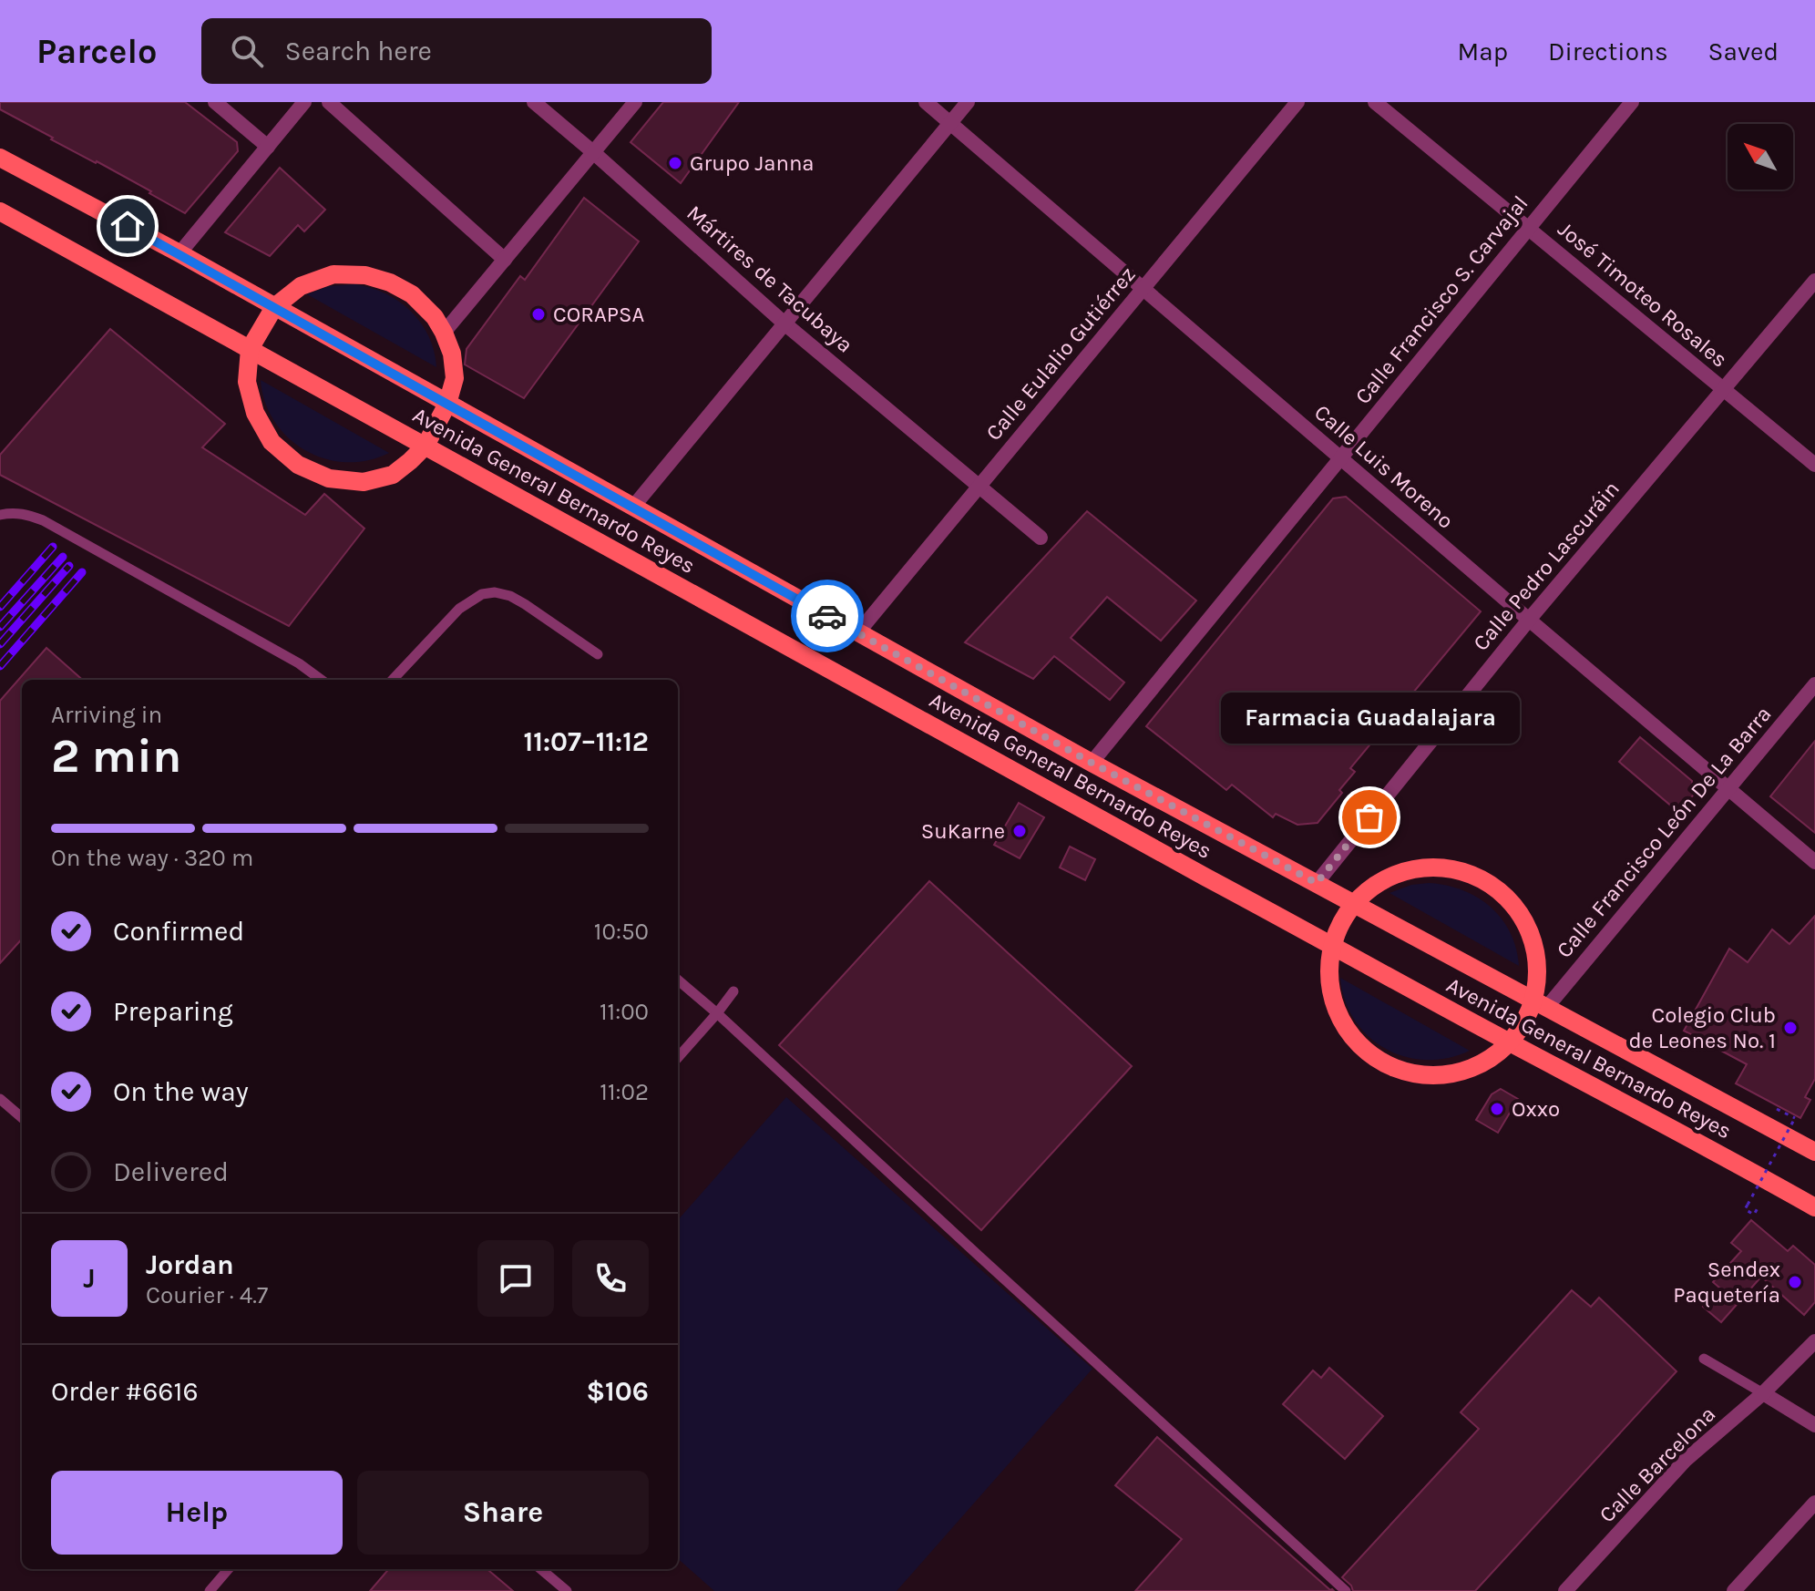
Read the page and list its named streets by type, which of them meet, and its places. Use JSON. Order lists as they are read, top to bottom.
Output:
{
  "streets": {
    "main road": ["Avenida General Bernardo Reyes"],
    "street": [
      "Mártires de Tacubaya",
      "José Timoteo Rosales",
      "Calle Francisco S. Carvajal",
      "Calle Eulalio Gutiérrez",
      "Calle Luis Moreno",
      "Calle Pedro Lascuráin",
      "Calle Francisco León De La Barra",
      "Calle Barcelona"
    ]
  },
  "crossings": [
    ["Mártires de Tacubaya", "Calle Eulalio Gutiérrez"],
    ["José Timoteo Rosales", "Calle Francisco S. Carvajal"],
    ["José Timoteo Rosales", "Calle Pedro Lascuráin"],
    ["Calle Francisco S. Carvajal", "Calle Luis Moreno"],
    ["Calle Francisco S. Carvajal", "Avenida General Bernardo Reyes"],
    ["Calle Eulalio Gutiérrez", "Calle Luis Moreno"],
    ["Calle Eulalio Gutiérrez", "Avenida General Bernardo Reyes"],
    ["Calle Luis Moreno", "Calle Pedro Lascuráin"],
    ["Calle Luis Moreno", "Calle Francisco León De La Barra"],
    ["Avenida General Bernardo Reyes", "Calle Pedro Lascuráin"],
    ["Avenida General Bernardo Reyes", "Calle Francisco León De La Barra"]
  ],
  "places": [
    "Grupo Janna",
    "CORAPSA",
    "Farmacia Guadalajara",
    "SuKarne",
    "Colegio Club de Leones No. 1",
    "Oxxo",
    "Sendex Paquetería"
  ],
  "north": "top left",
  "page": {
    "header": "Parcelo",
    "search": "Search here",
    "nav": ["Map", "Directions", "Saved"],
    "heading": ["2 min", "Arriving in", "11:07–11:12"],
    "panel": [
      "Jordan",
      "Courier · 4.7",
      "Order #6616",
      "$106"
    ],
    "bubble": "Farmacia Guadalajara",
    "bar": "On the way · 320 m",
    "list": [
      ["Confirmed", "10:50"],
      ["Preparing", "11:00"],
      ["On the way", "11:02"],
      "Delivered"
    ],
    "round": "J",
    "buttons": ["Help", "Share"]
  }
}
